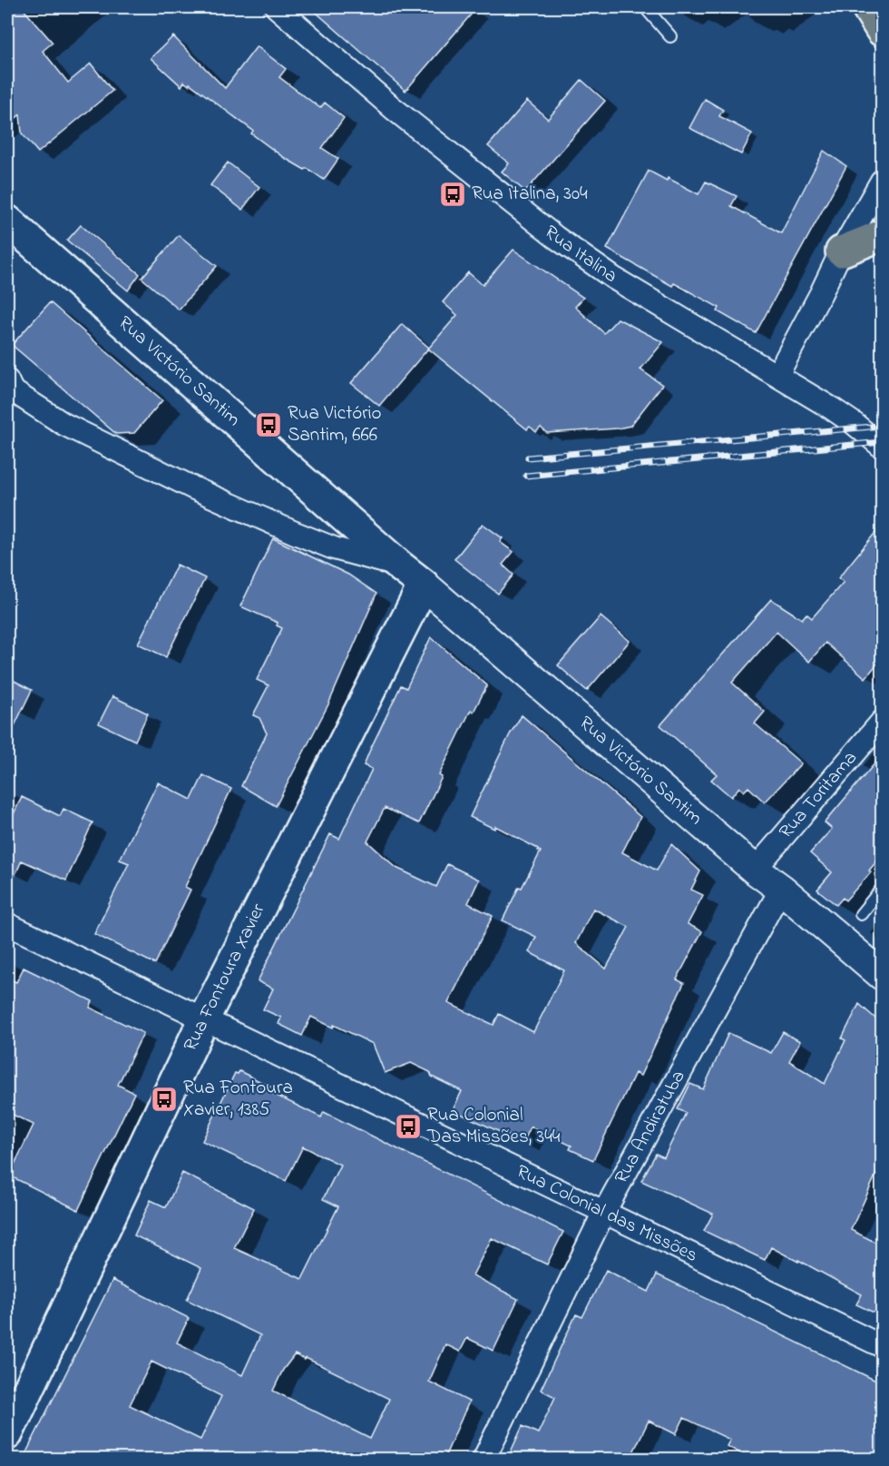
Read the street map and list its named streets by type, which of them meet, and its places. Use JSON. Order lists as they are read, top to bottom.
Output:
{
  "streets": {
    "main road": ["Rua Victório Santim", "Rua Fontoura Xavier"],
    "street": [
      "Rua Italina",
      "Rua Toritama",
      "Rua Andiratuba",
      "Rua Colonial das Missões"
    ]
  },
  "crossings": [
    ["Rua Victório Santim", "Rua Toritama"],
    ["Rua Victório Santim", "Rua Fontoura Xavier"],
    ["Rua Victório Santim", "Rua Andiratuba"],
    ["Rua Fontoura Xavier", "Rua Colonial das Missões"],
    ["Rua Andiratuba", "Rua Colonial das Missões"]
  ],
  "places": {
    "bus stop": [
      "Rua Italina, 304",
      "Rua Victório Santim, 666",
      "Rua Fontoura Xavier, 1385",
      "Rua Colonial Das Missões, 344"
    ]
  }
}
